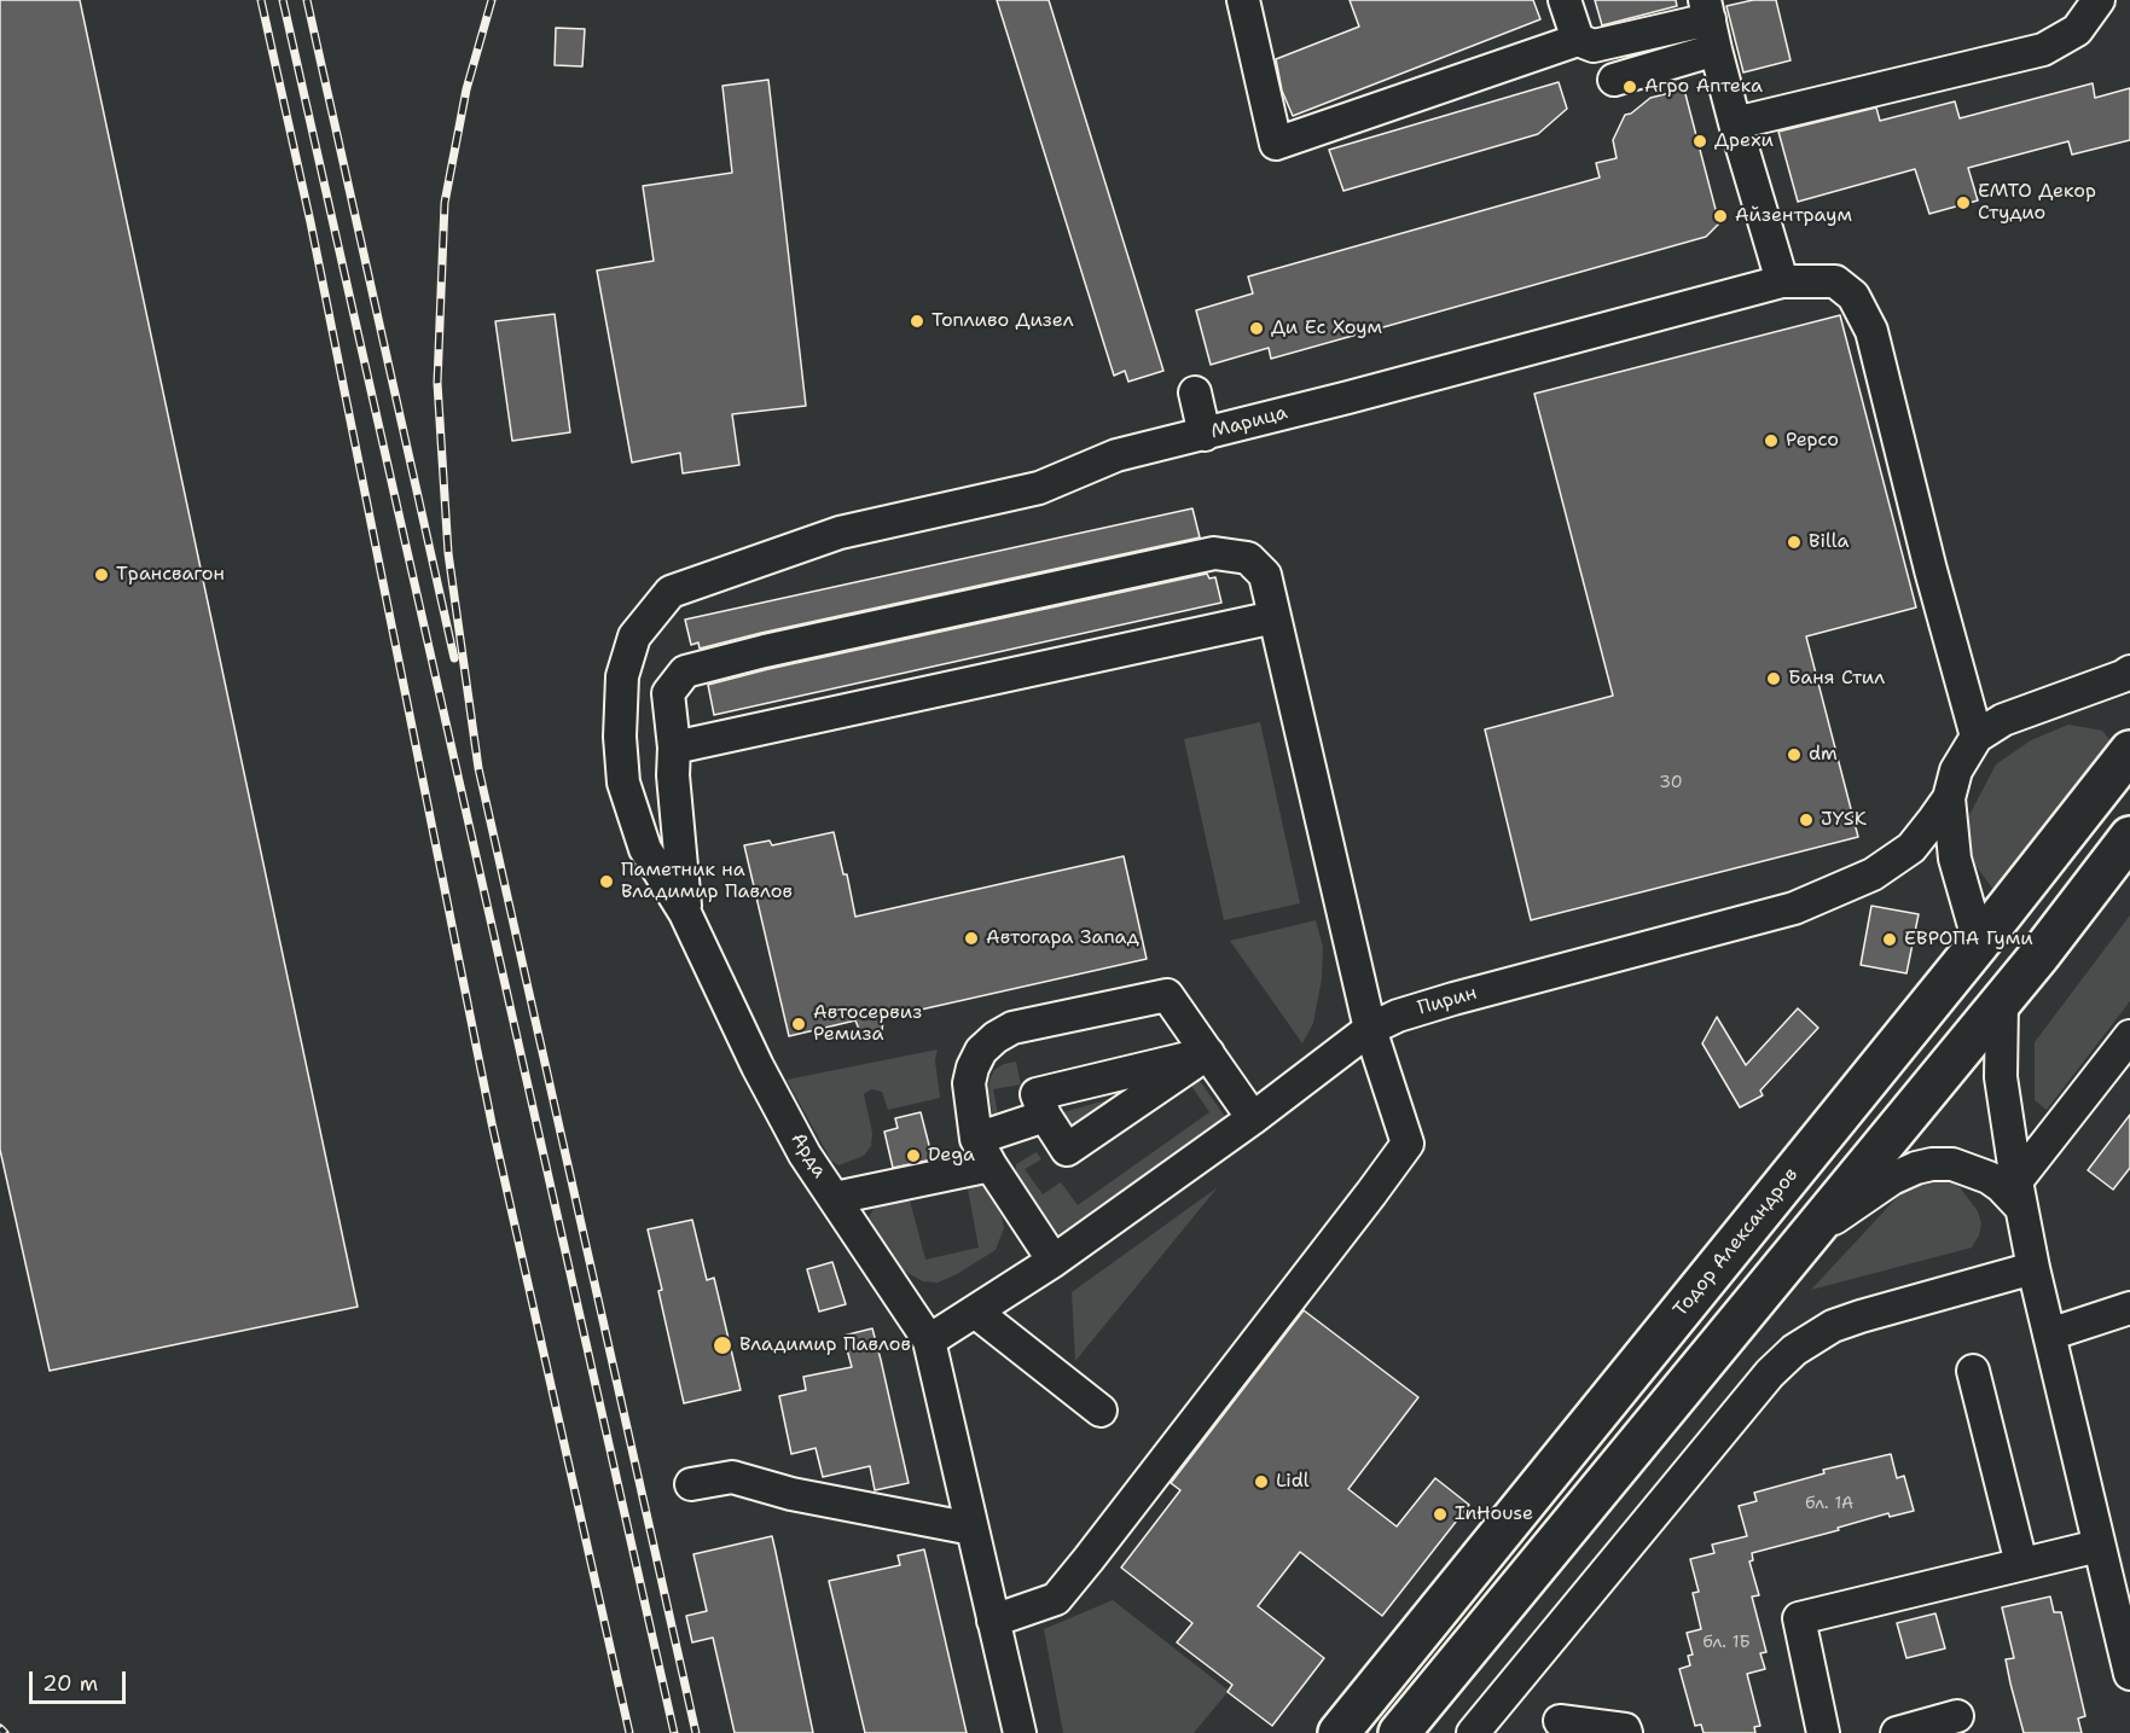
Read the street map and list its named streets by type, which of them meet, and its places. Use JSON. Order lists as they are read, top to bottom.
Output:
{
  "streets": {
    "main road": ["Тодор Александров"],
    "street": ["Марица", "Пирин", "Арда"]
  },
  "crossings": [
    ["Марица", "Пирин"],
    ["Марица", "Арда"],
    ["Пирин", "Арда"]
  ],
  "places": [
    "Агро Аптека",
    "Дрехи",
    "ЕМТО Декор Студио",
    "Айзентраум",
    "Топливо Дизел",
    "Ди Ес Хоум",
    "Pepco",
    "Billa",
    "Tрансвагон",
    "Баня Стил",
    "dm",
    "JYSK",
    "Паметник на Владимир Павлов",
    "Автогара Запад",
    "ЕВРОПА Гуми",
    "Автосервиз Ремиза",
    "Dega",
    "Владимир Павлов",
    "Lidl",
    "InHouse"
  ],
  "house_numbers": ["30", "бл. 1A", "бл. 1Б"],
  "scale_bar": "20 m"
}
